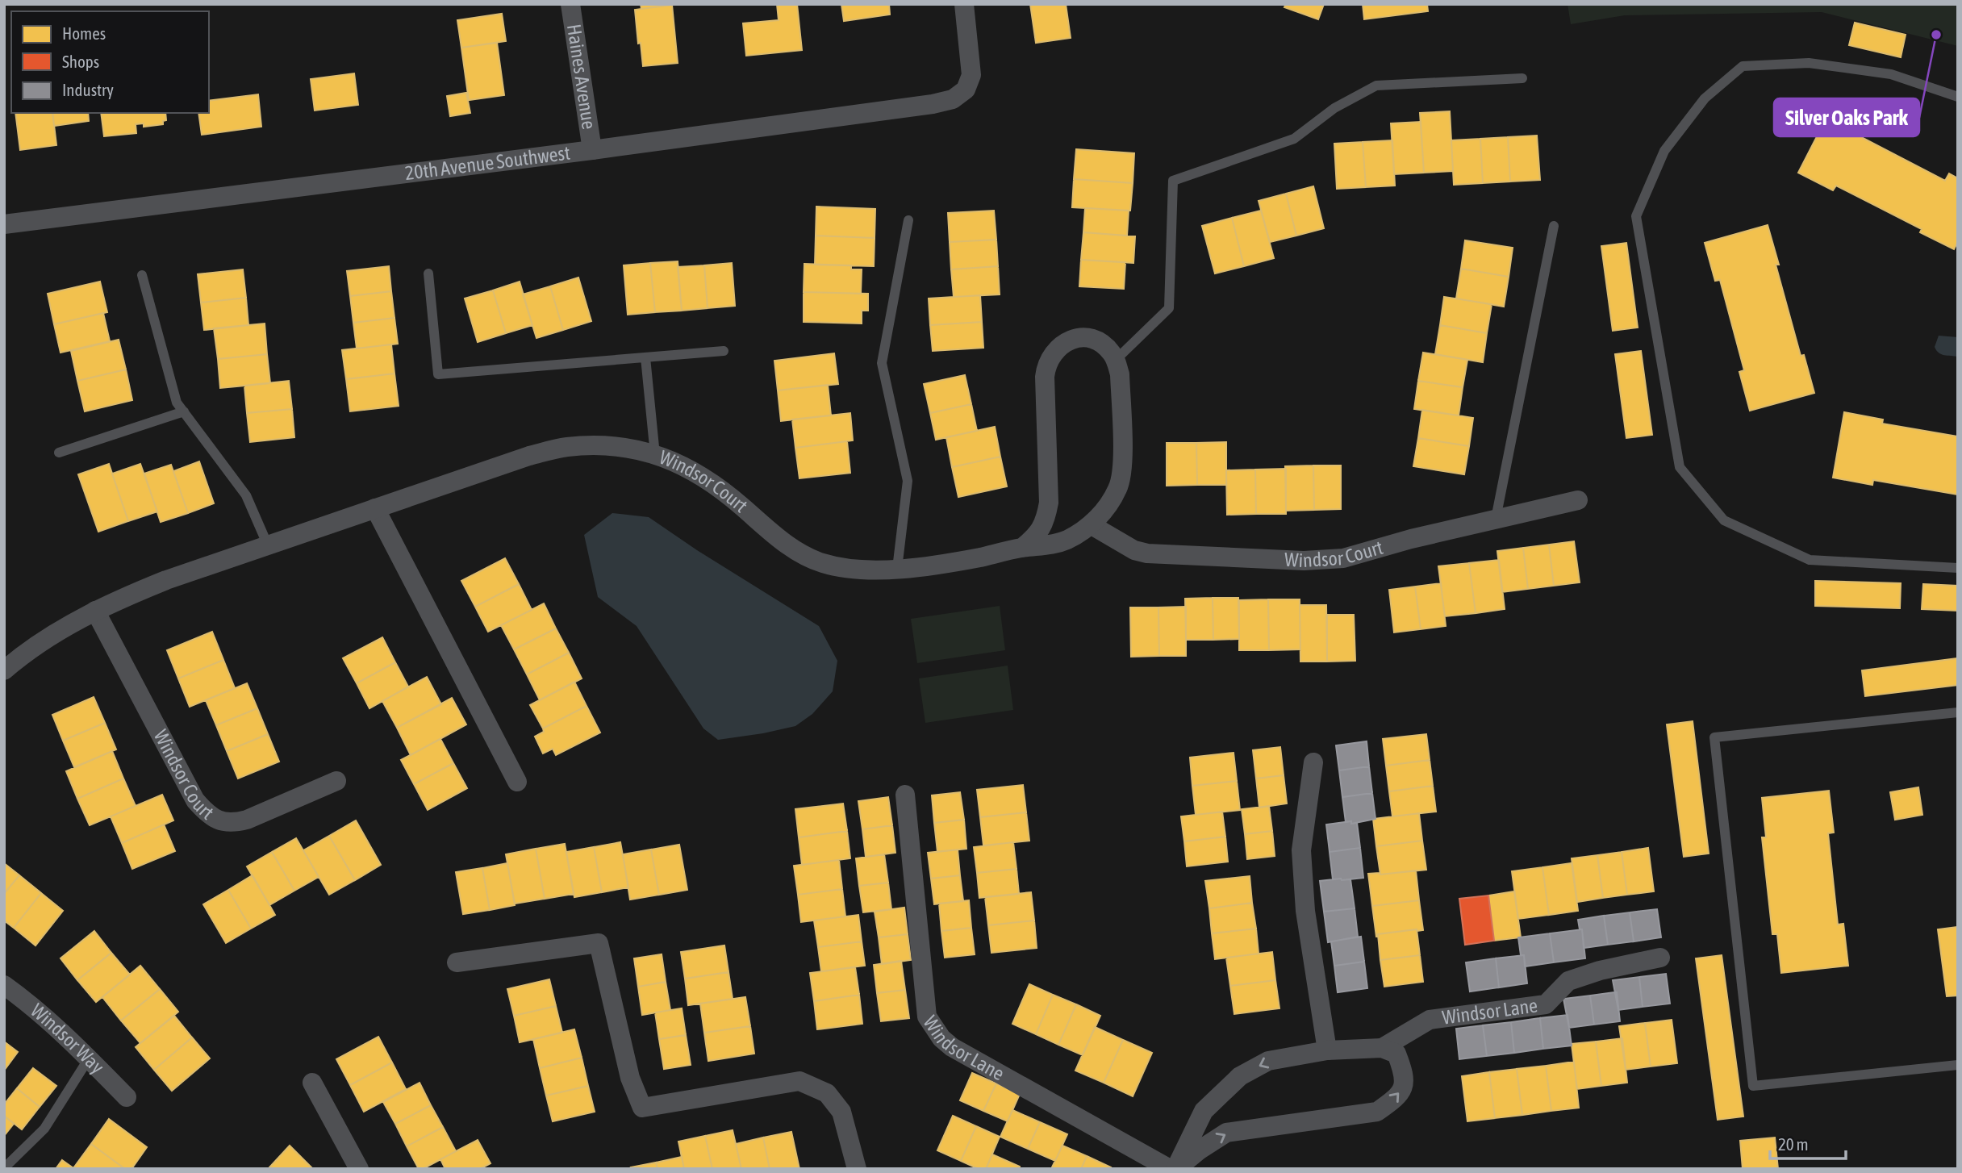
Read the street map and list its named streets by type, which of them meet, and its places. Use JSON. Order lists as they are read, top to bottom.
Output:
{
  "streets": {
    "street": [
      "Haines Avenue",
      "20th Avenue Southwest",
      "Windsor Court",
      "Windsor Lane",
      "Windsor Way"
    ]
  },
  "crossings": [
    ["Haines Avenue", "20th Avenue Southwest"]
  ],
  "places": ["Silver Oaks Park"],
  "legend": ["Homes", "Shops", "Industry"],
  "scale_bar": "20 m"
}
